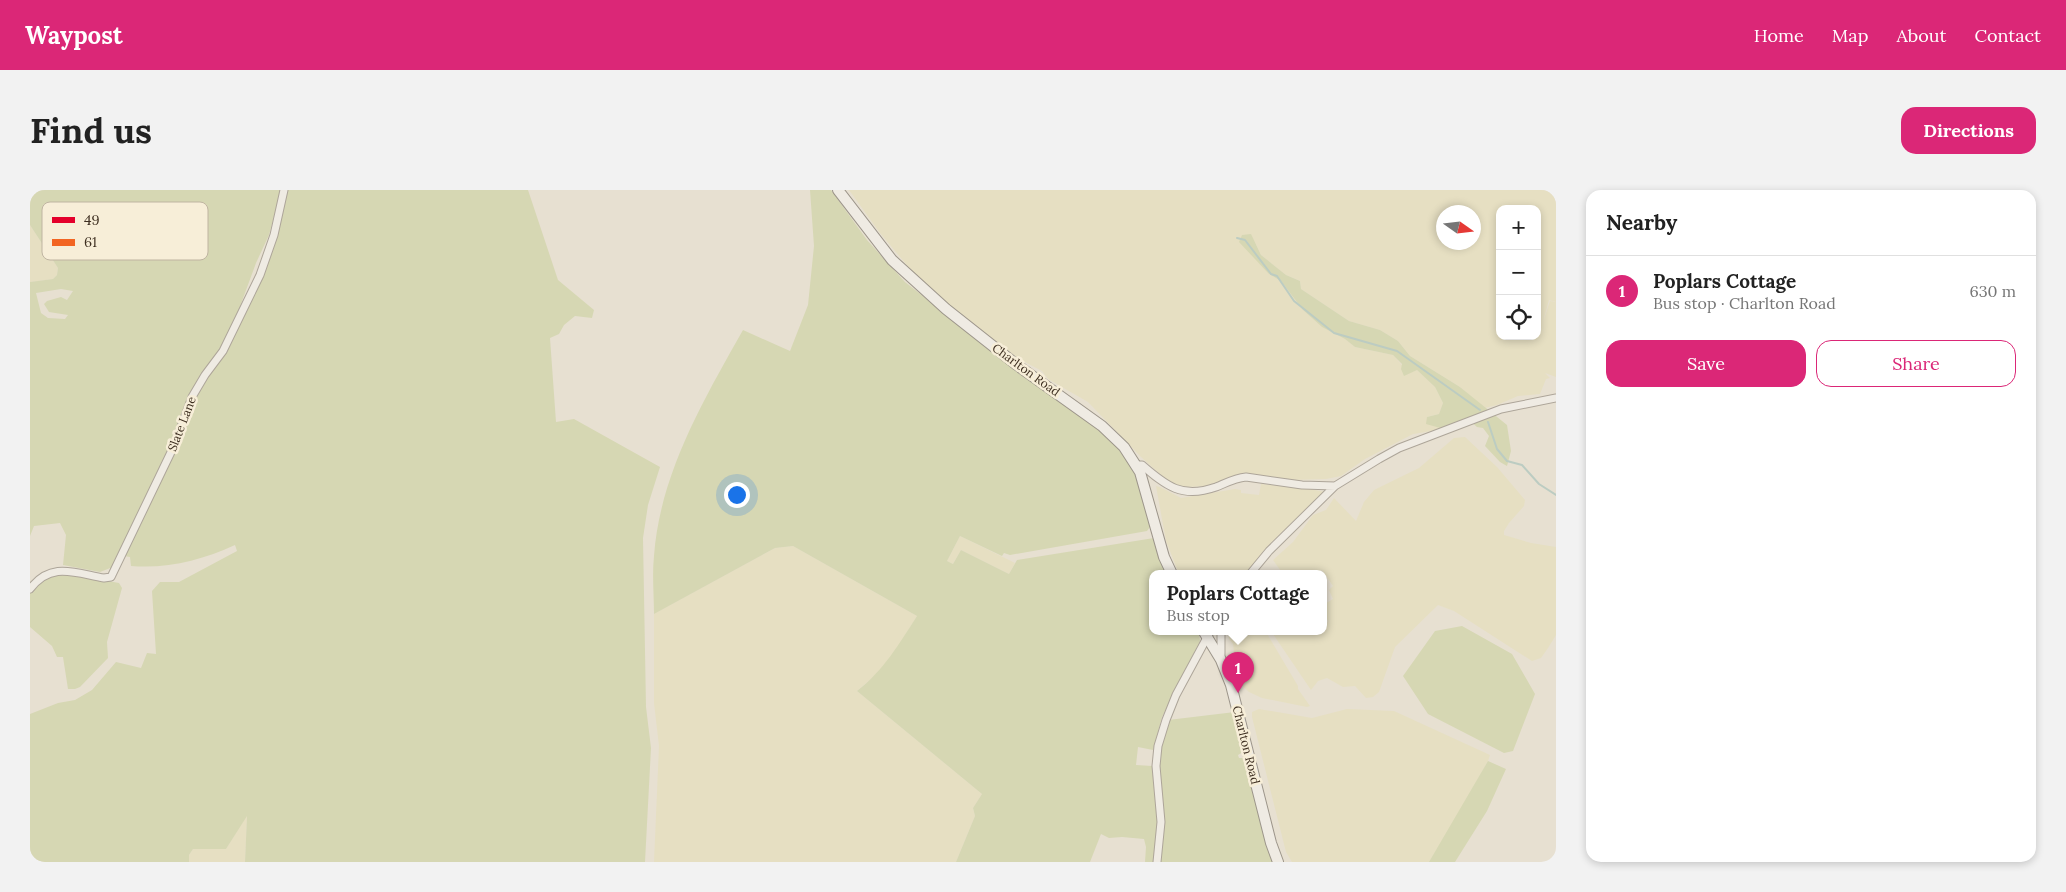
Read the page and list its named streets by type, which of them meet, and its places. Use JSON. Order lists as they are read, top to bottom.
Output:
{
  "streets": {
    "street": ["Charlton Road", "Slate Lane"]
  },
  "legend": ["49", "61"],
  "north": "right",
  "page": {
    "header": "Waypost",
    "nav": [
      "Home",
      "Map",
      "About",
      "Contact"
    ],
    "buttons": [
      "Directions",
      ["Save", "Share"]
    ],
    "title": "Find us",
    "heading": "Nearby",
    "map_buttons": ["+", "−"],
    "list": [
      {
        "mark": "1",
        "name": "Poplars Cottage",
        "note": "Bus stop · Charlton Road",
        "value": "630 m"
      }
    ],
    "popup": ["Poplars Cottage", "Bus stop"],
    "pins": "1"
  }
}
